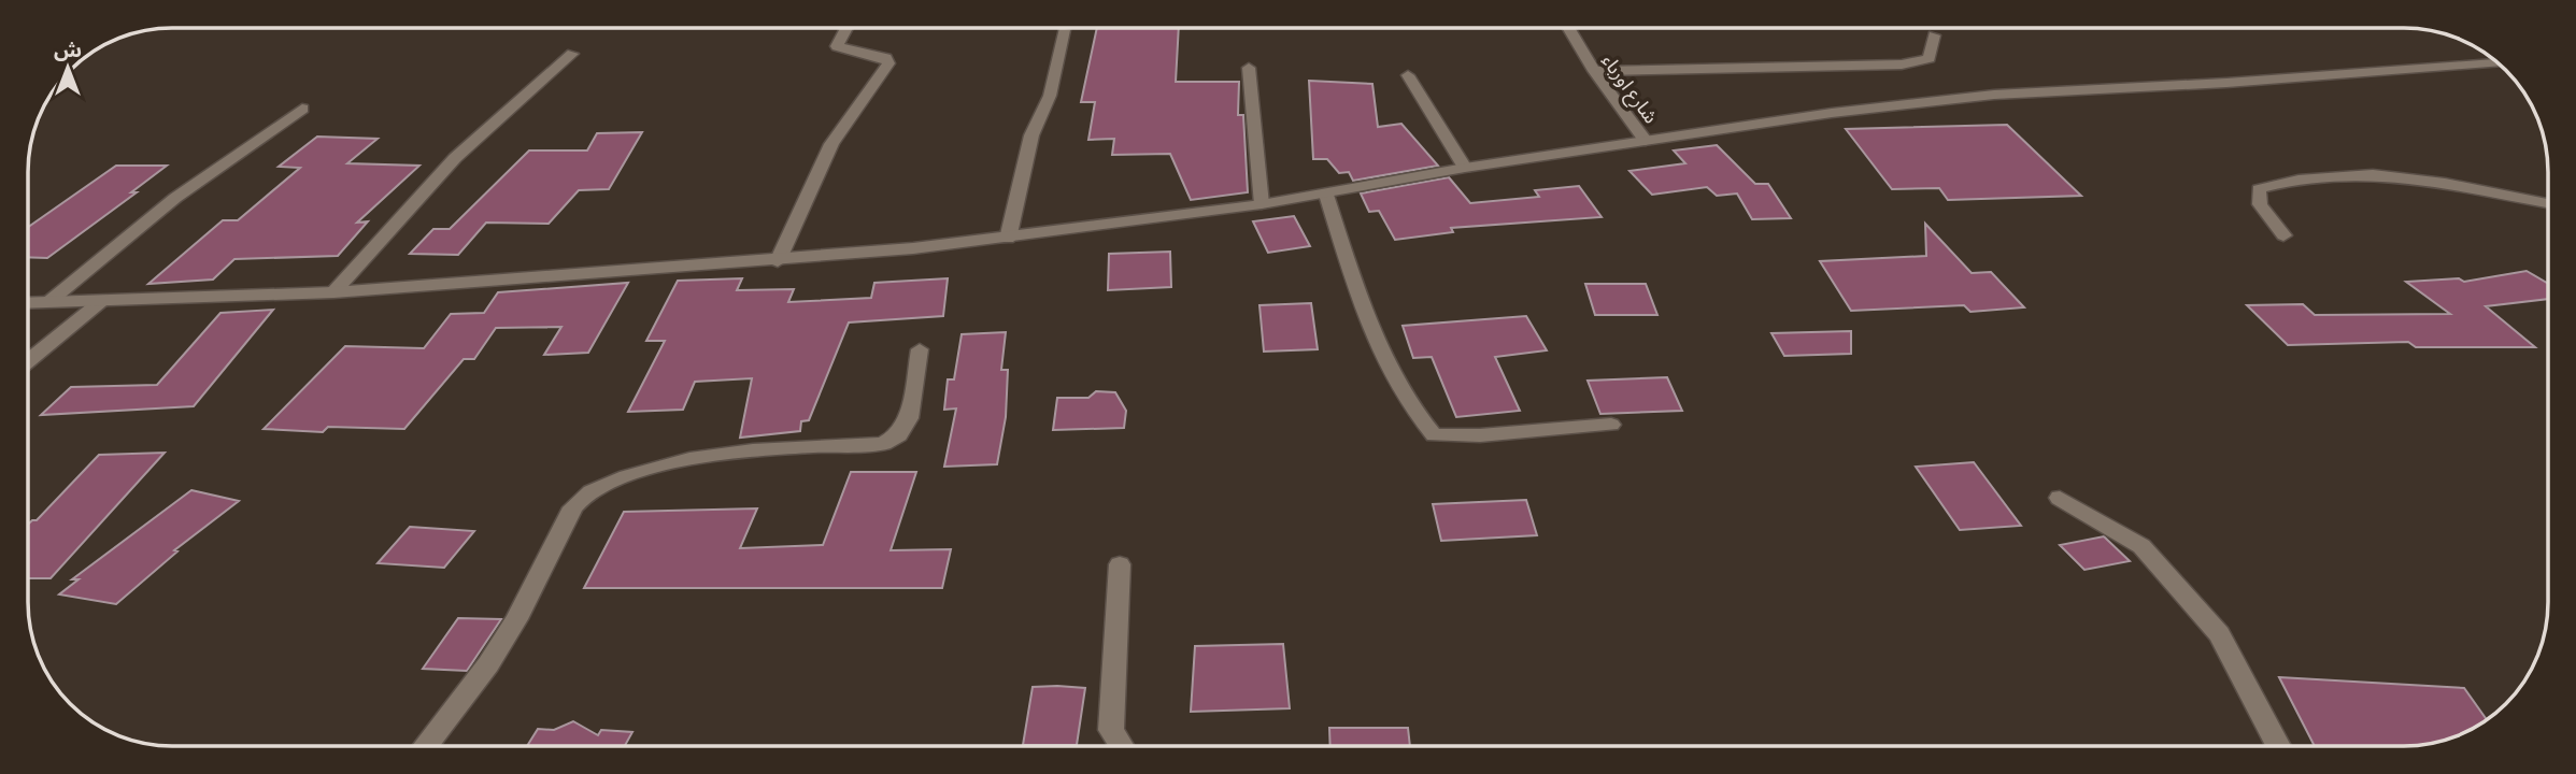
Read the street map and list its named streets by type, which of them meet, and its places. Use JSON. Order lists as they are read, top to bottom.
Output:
{
  "streets": {
    "street": ["شارع اورباء"]
  },
  "north": "top"
}
